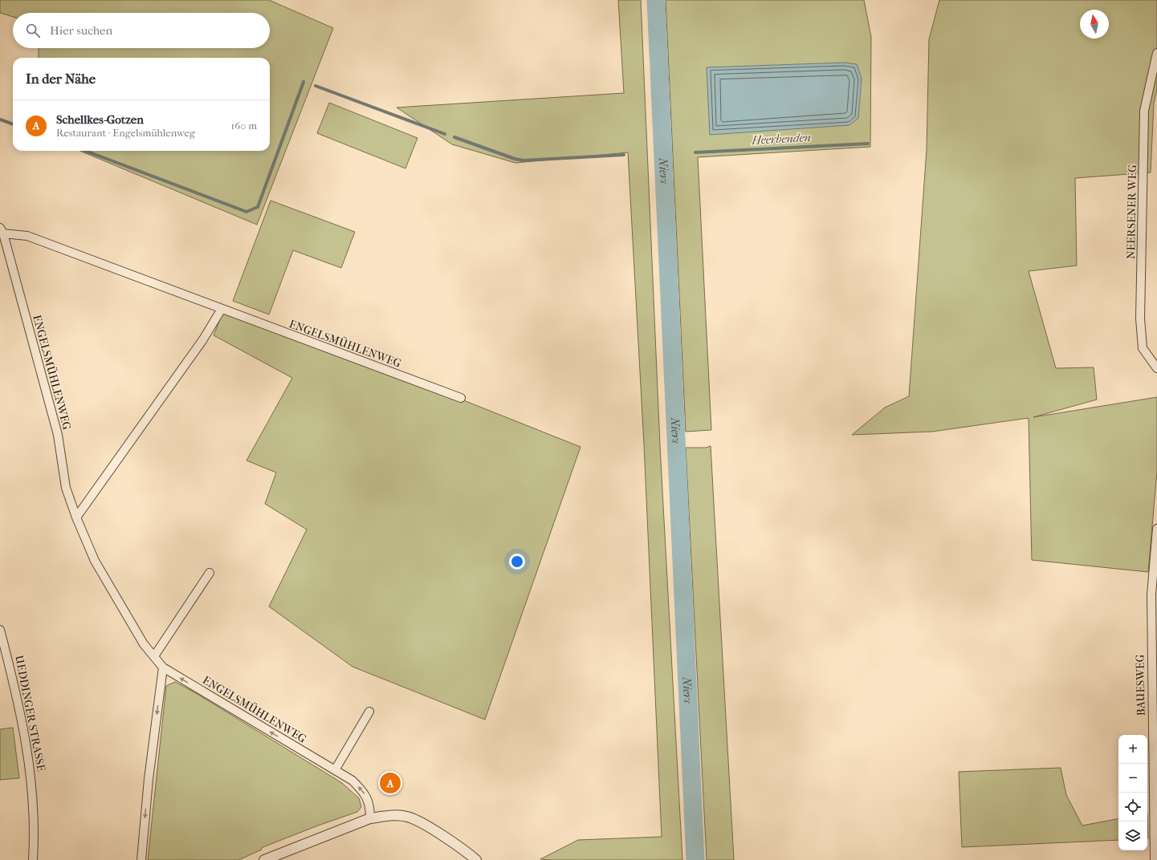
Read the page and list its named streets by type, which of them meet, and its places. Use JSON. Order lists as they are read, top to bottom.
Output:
{
  "streets": {
    "street": [
      "NEERSENER WEG",
      "ENGELSMÜHLENWEG",
      "BAUESWEG",
      "UEDDINGER STRASSE"
    ]
  },
  "water": ["Heerbenden", "Niers"],
  "north": "top",
  "page": {
    "search": "Hier suchen",
    "heading": "In der Nähe",
    "list": [
      {
        "mark": "A",
        "name": "Schellkes-Gotzen",
        "note": "Restaurant · Engelsmühlenweg",
        "value": "160 m"
      }
    ],
    "map_buttons": ["+", "−"],
    "pins": "A"
  }
}
